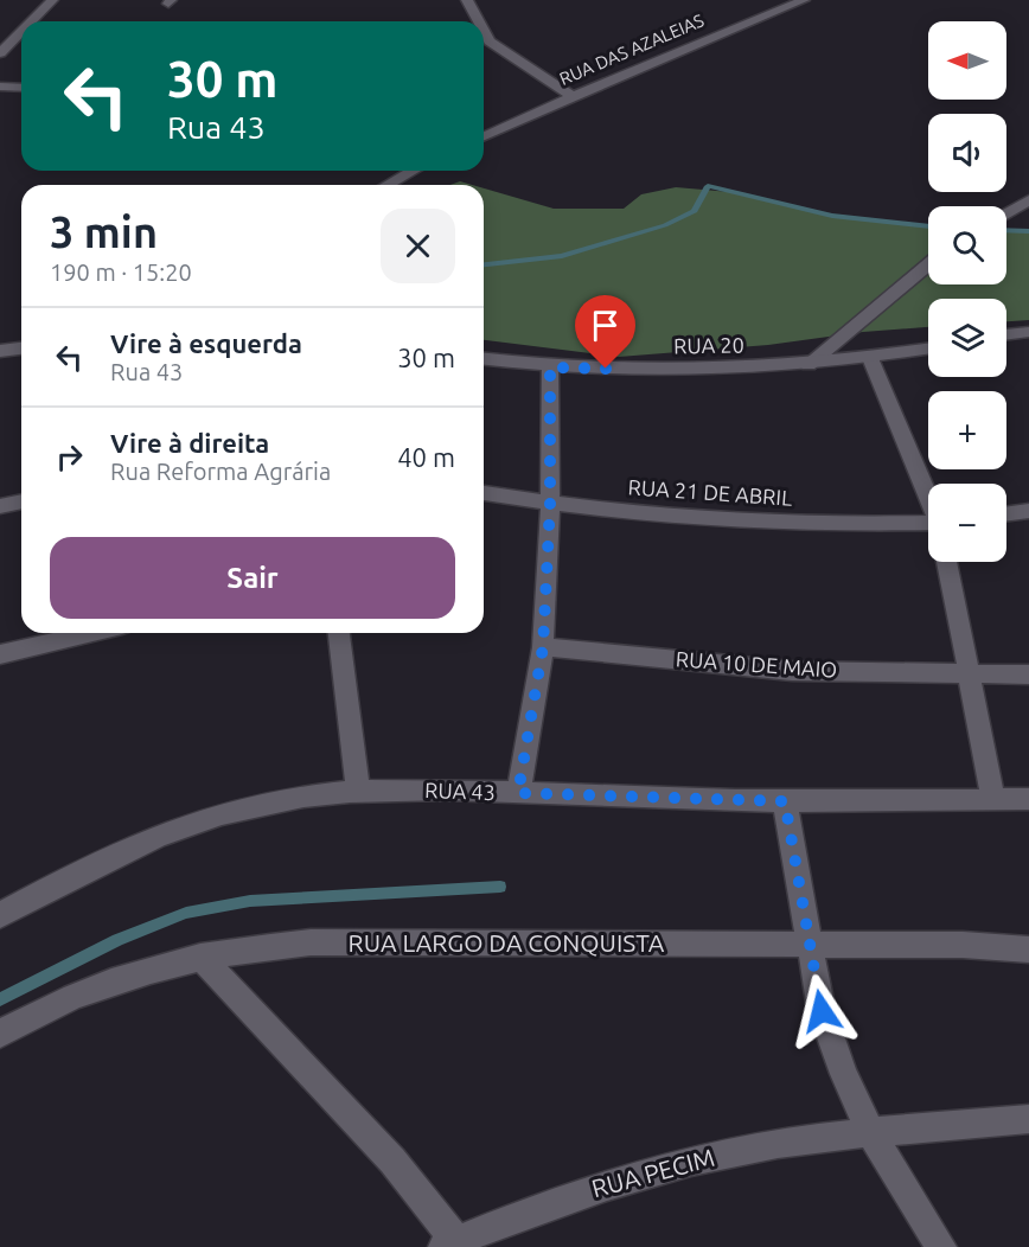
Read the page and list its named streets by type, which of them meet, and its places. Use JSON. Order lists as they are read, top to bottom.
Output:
{
  "streets": {
    "street": [
      "RUA DAS AZALEIAS",
      "RUA 20",
      "RUA 21 DE ABRIL",
      "RUA 10 DE MAIO",
      "RUA 43",
      "RUA LARGO DA CONQUISTA",
      "RUA PECIM"
    ]
  },
  "north": "left",
  "page": {
    "map_buttons": ["+", "−"],
    "turn": ["30 m", "Rua 43"],
    "heading": ["3 min", "190 m · 15:20"],
    "list": [
      {
        "name": "Vire à esquerda",
        "note": "Rua 43",
        "value": "30 m"
      },
      {
        "name": "Vire à direita",
        "note": "Rua Reforma Agrária",
        "value": "40 m"
      }
    ],
    "buttons": "Sair"
  }
}
